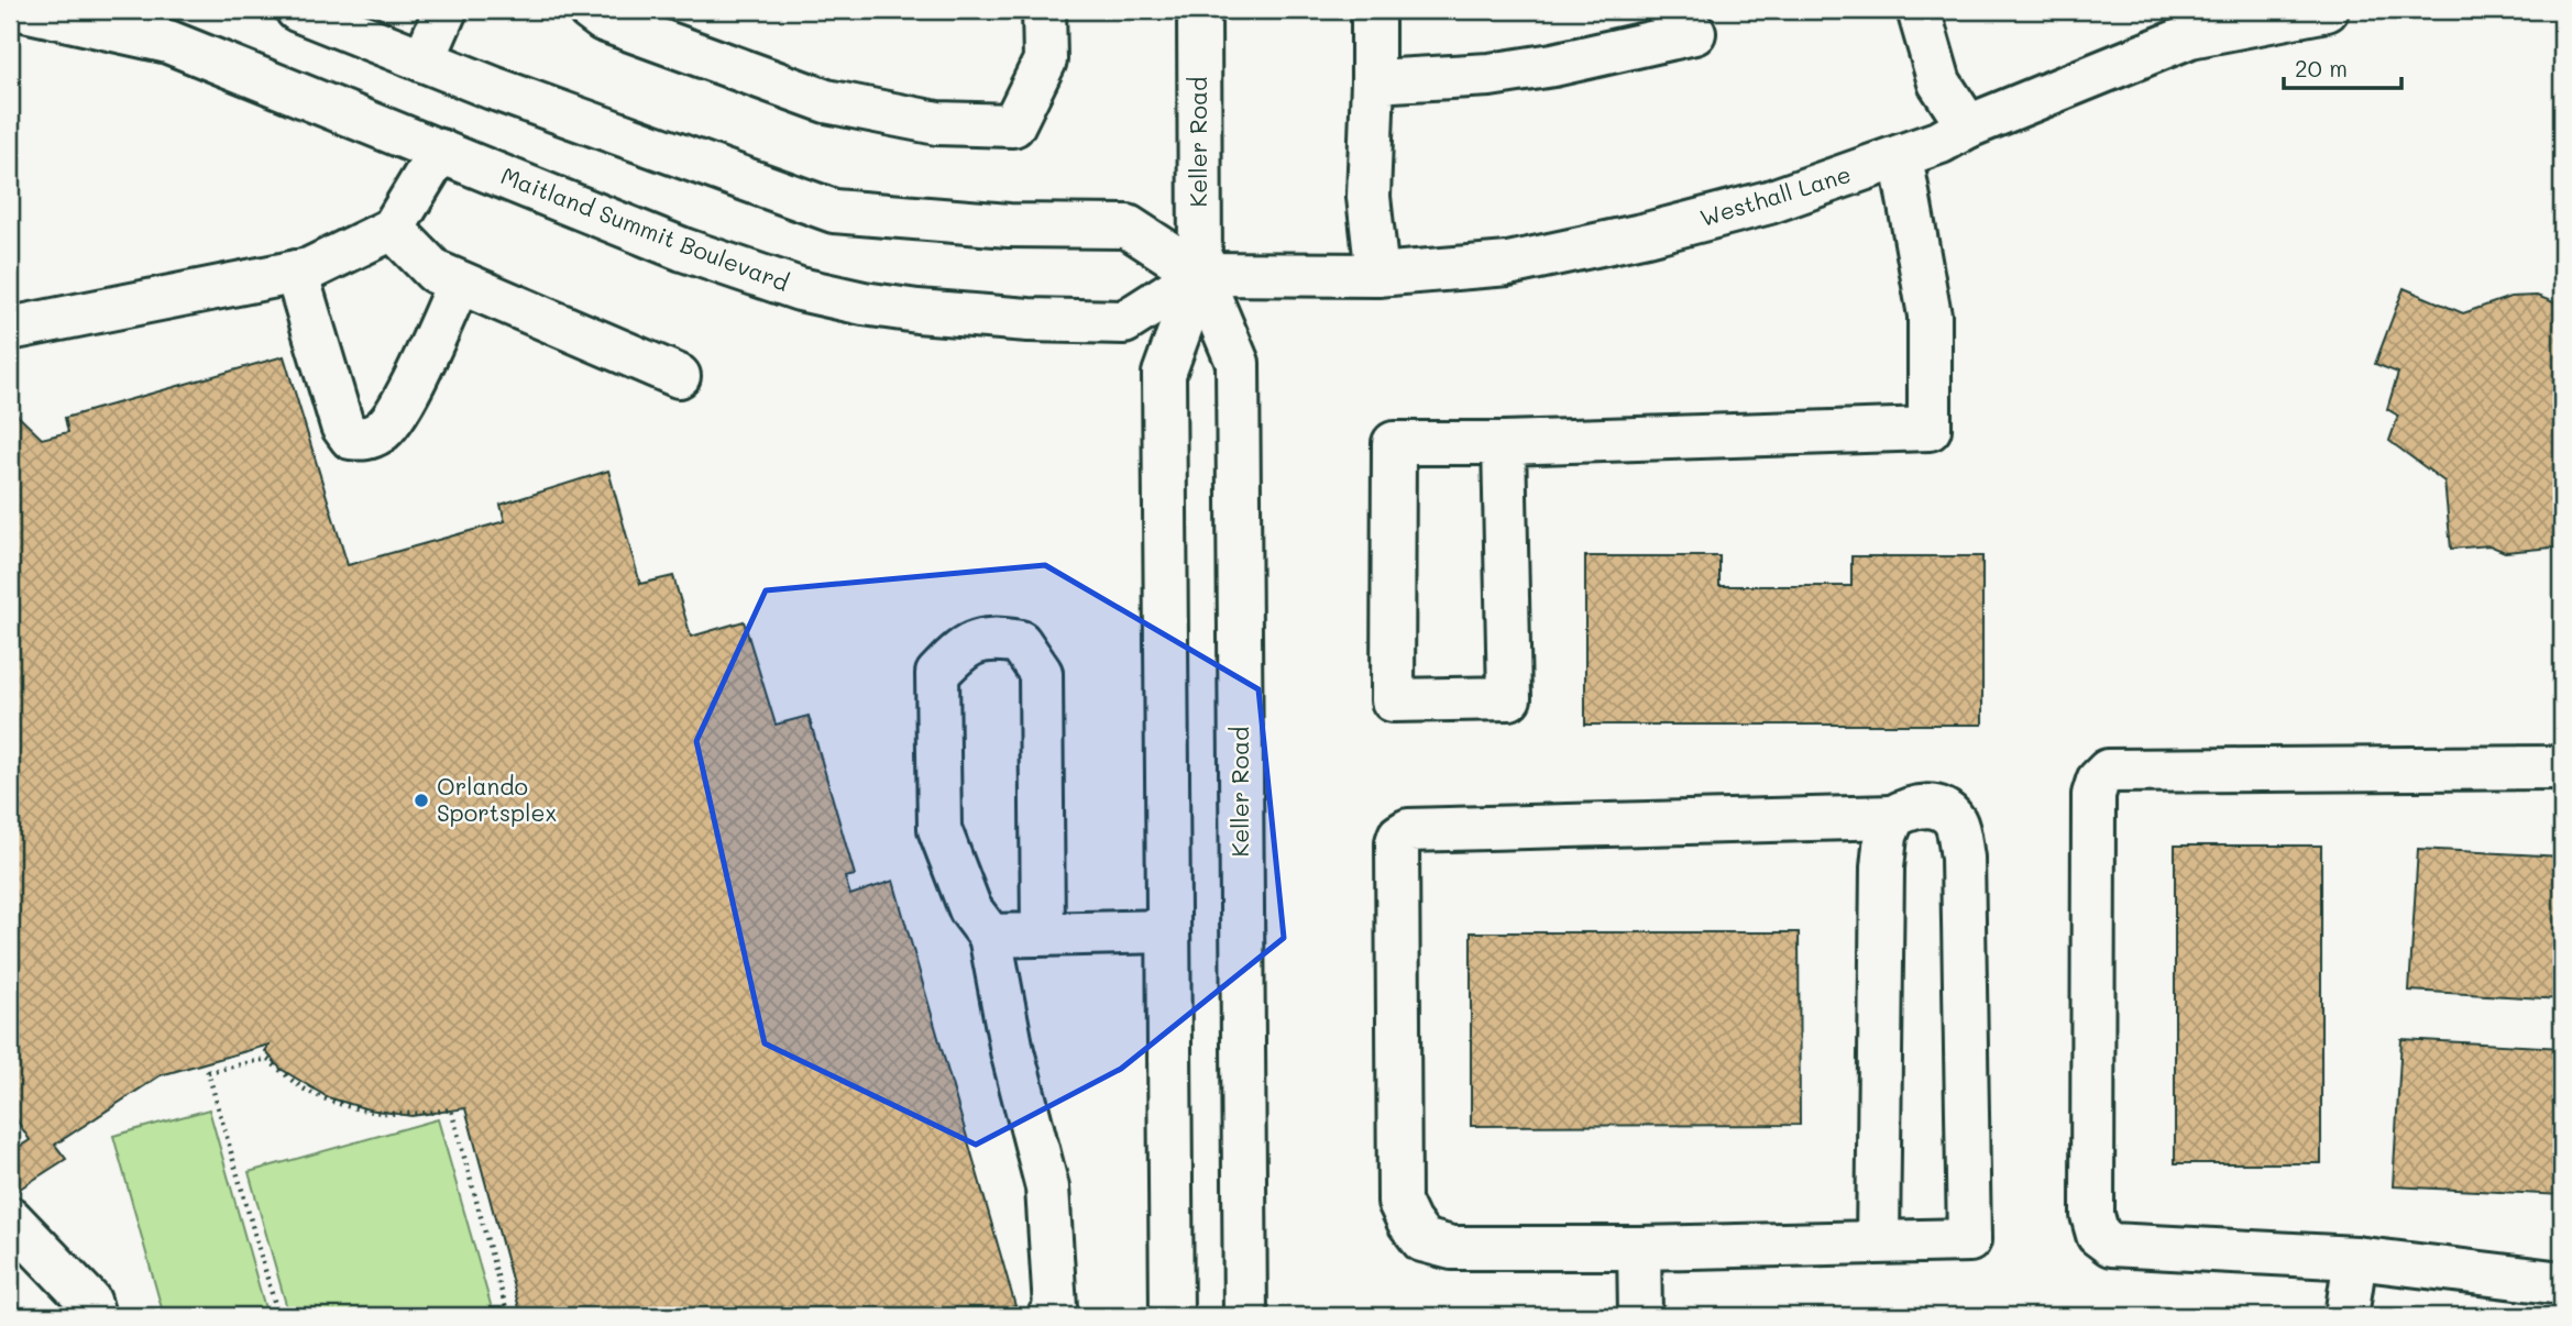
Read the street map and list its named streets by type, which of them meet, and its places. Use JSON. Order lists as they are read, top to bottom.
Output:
{
  "streets": {
    "street": ["Keller Road", "Westhall Lane", "Maitland Summit Boulevard"]
  },
  "crossings": [
    ["Keller Road", "Westhall Lane"],
    ["Keller Road", "Maitland Summit Boulevard"],
    ["Westhall Lane", "Maitland Summit Boulevard"]
  ],
  "places": ["Orlando Sportsplex"],
  "scale_bar": "20 m"
}
